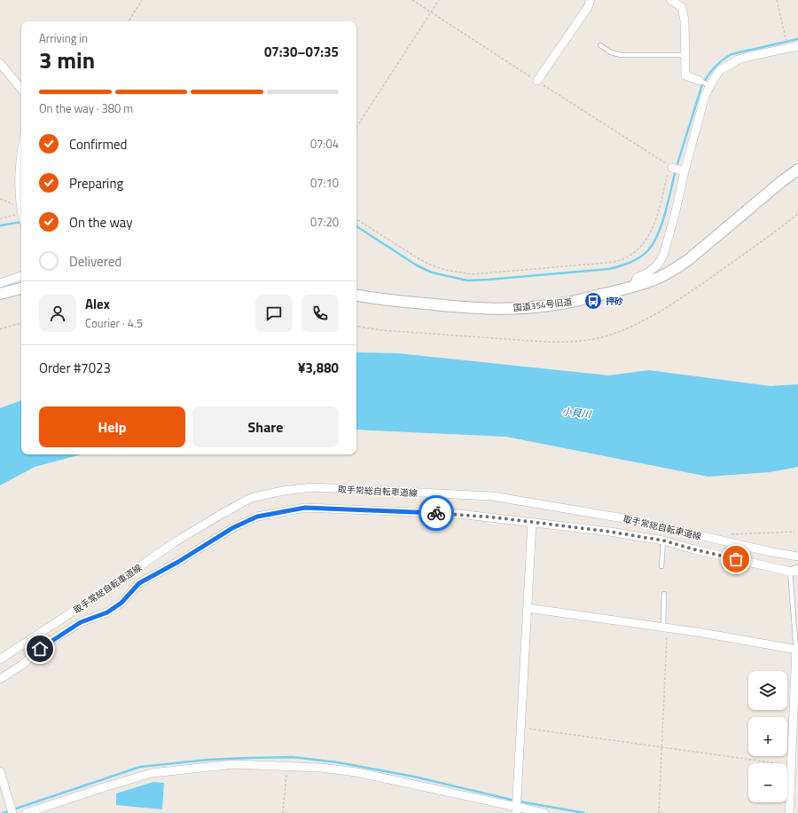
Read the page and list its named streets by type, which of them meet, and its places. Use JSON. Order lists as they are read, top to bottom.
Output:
{
  "streets": {
    "street": ["国道354号旧道", "取手常総自転車道線"]
  },
  "water": ["小貝川"],
  "places": {
    "bus stop": ["押砂"]
  },
  "page": {
    "heading": ["3 min", "Arriving in", "07:30–07:35"],
    "panel": [
      "Alex",
      "Courier · 4.5",
      "Order #7023",
      "¥3,880"
    ],
    "bar": "On the way · 380 m",
    "list": [
      ["Confirmed", "07:04"],
      ["Preparing", "07:10"],
      ["On the way", "07:20"],
      "Delivered"
    ],
    "buttons": ["Help", "Share"],
    "map_buttons": ["+", "−"]
  }
}
